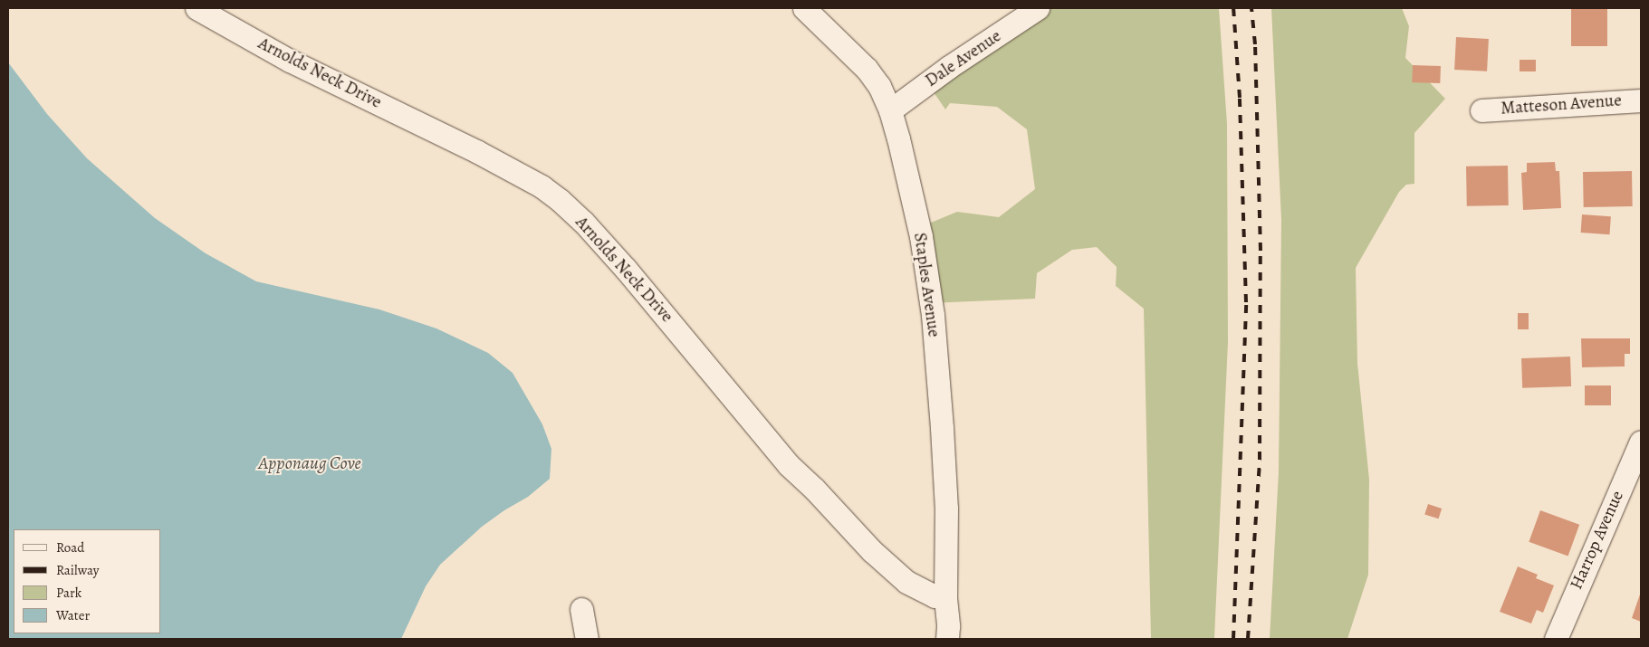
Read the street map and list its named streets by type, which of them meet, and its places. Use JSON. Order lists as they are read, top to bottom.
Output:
{
  "streets": {
    "street": [
      "Dale Avenue",
      "Arnolds Neck Drive",
      "Matteson Avenue",
      "Staples Avenue",
      "Harrop Avenue"
    ]
  },
  "crossings": [
    ["Dale Avenue", "Staples Avenue"],
    ["Arnolds Neck Drive", "Staples Avenue"]
  ],
  "water": ["Apponaug Cove"],
  "legend": [
    "Road",
    "Railway",
    "Park",
    "Water"
  ]
}
